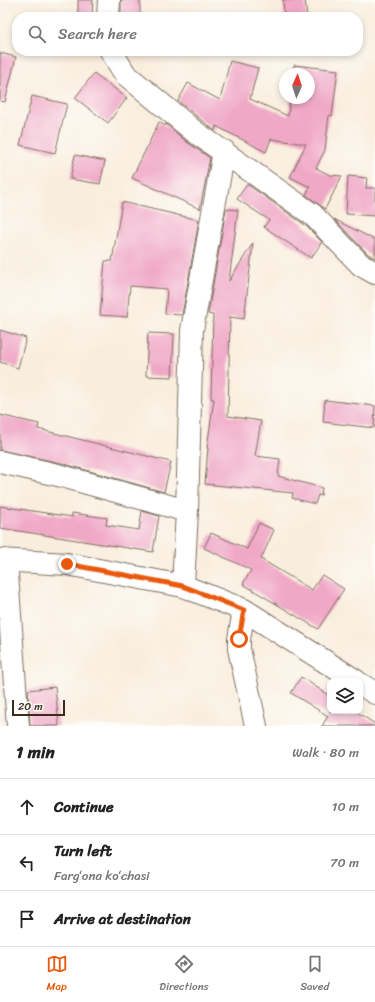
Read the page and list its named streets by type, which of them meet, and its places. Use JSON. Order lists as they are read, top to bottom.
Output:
{
  "scale_bar": "20 m",
  "north": "top",
  "page": {
    "search": "Search here",
    "scale": "20 m",
    "heading": ["1 min", "Walk · 80 m"],
    "list": [
      ["Continue", "10 m"],
      ["Turn left", "Fargʻona koʻchasi", "70 m"],
      "Arrive at destination"
    ],
    "nav": ["Map", "Directions", "Saved"]
  }
}
